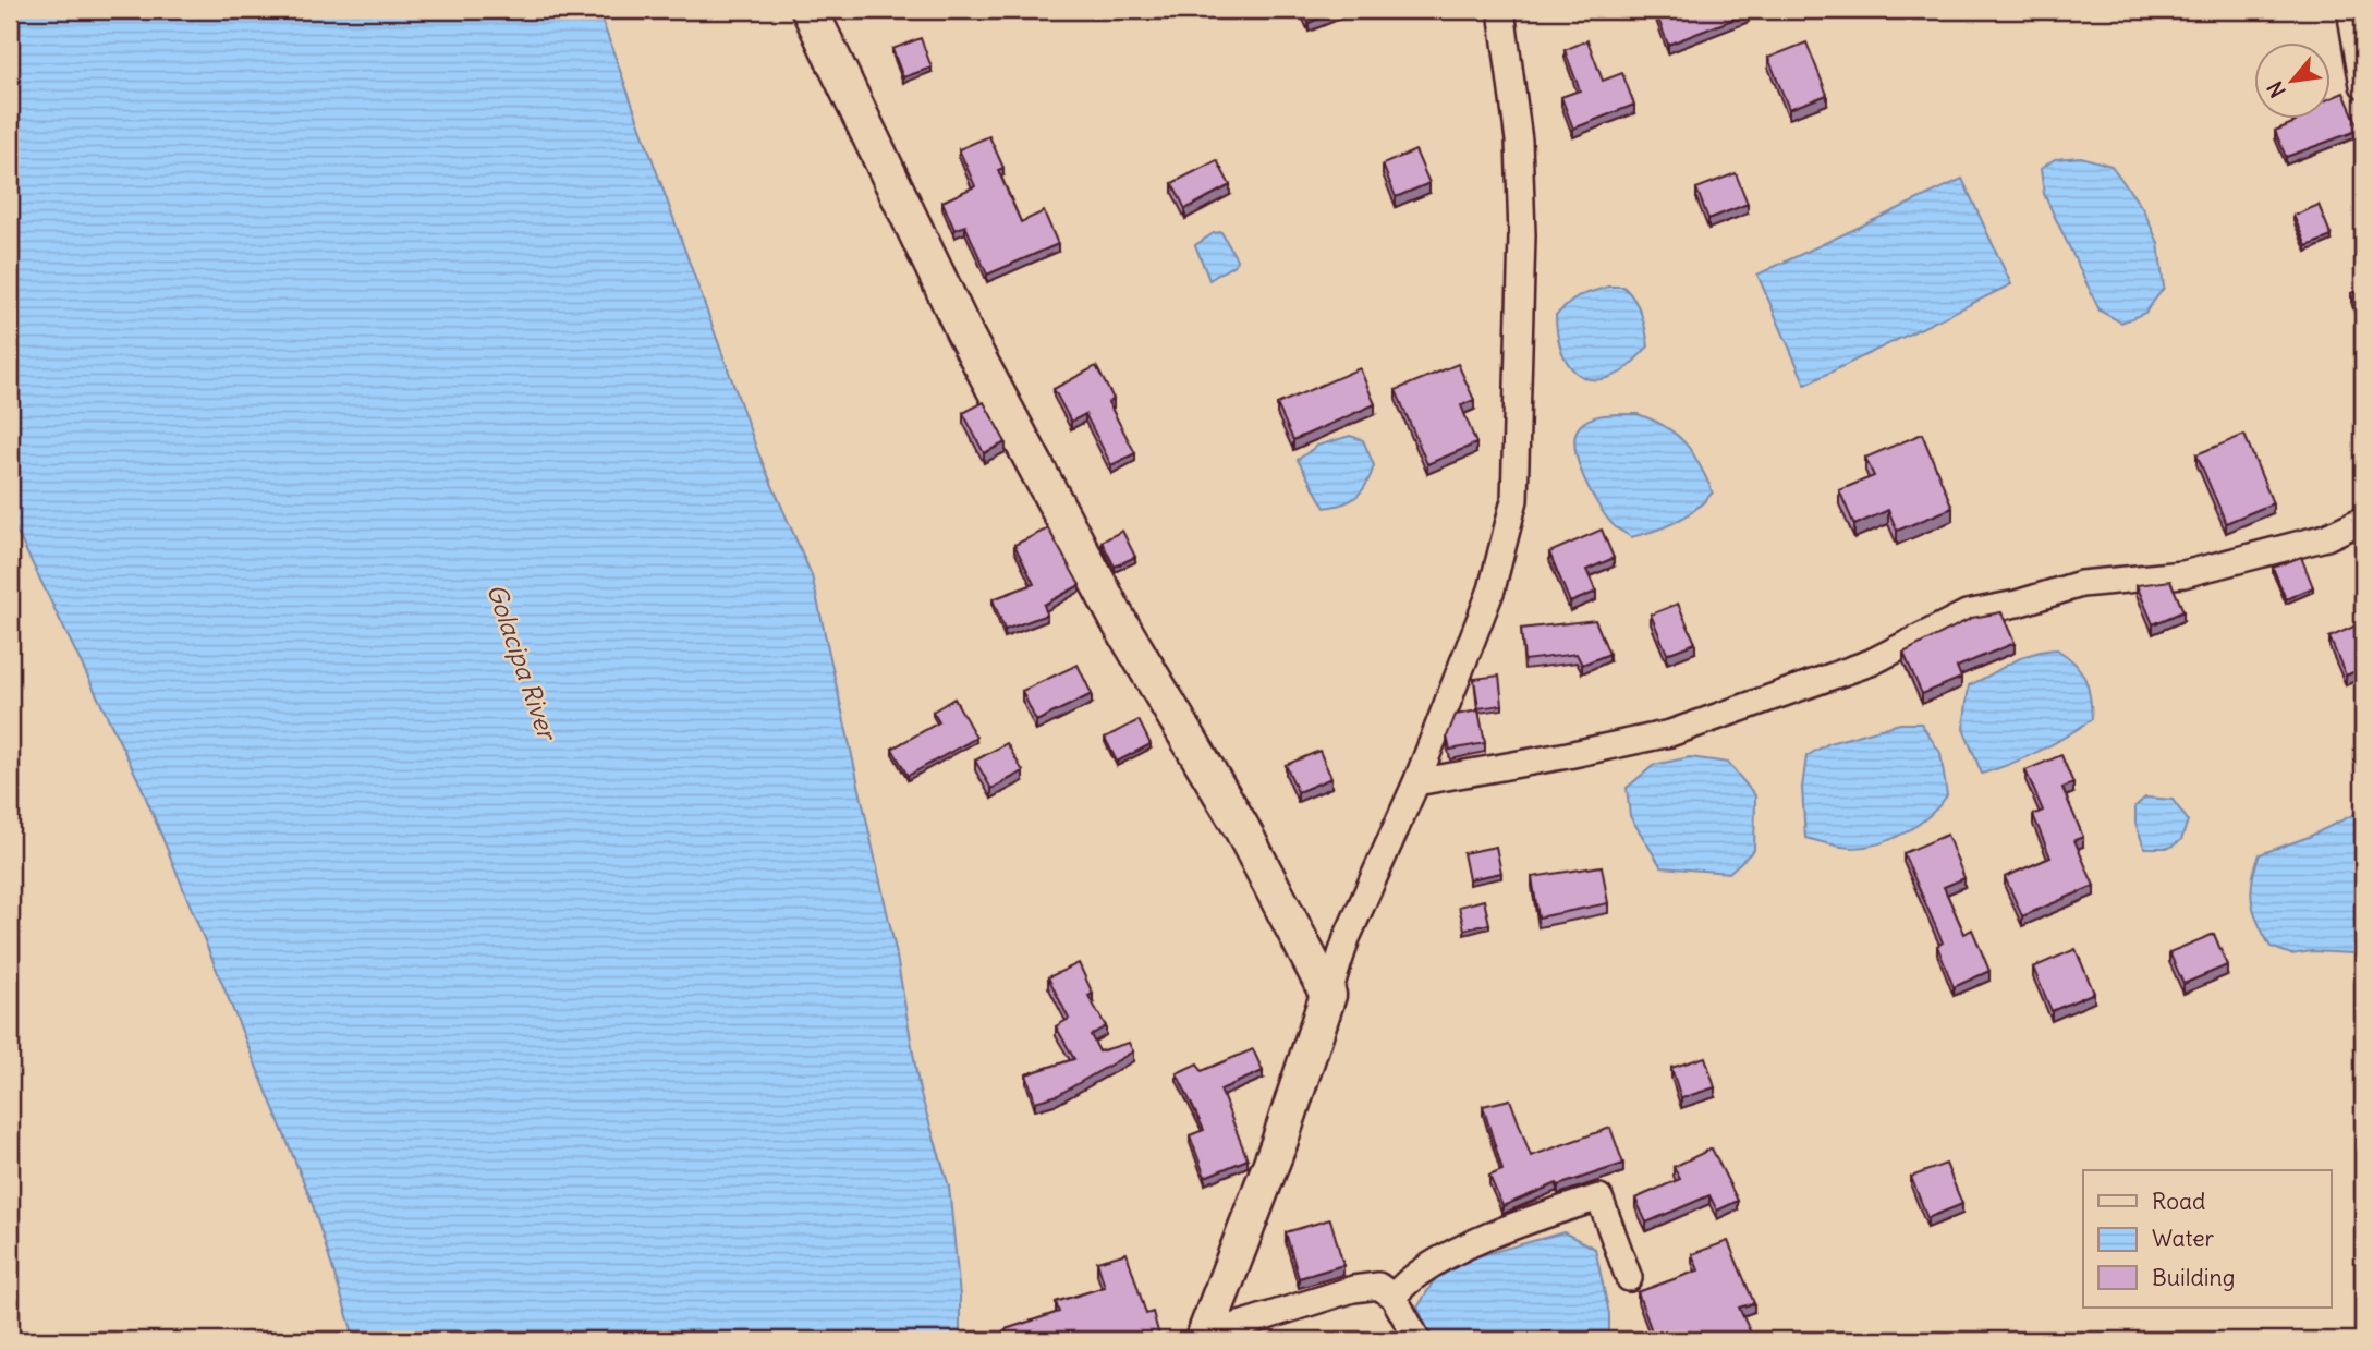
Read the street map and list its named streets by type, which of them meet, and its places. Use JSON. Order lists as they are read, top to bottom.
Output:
{
  "water": ["Golacipa River"],
  "legend": ["Road", "Water", "Building"],
  "north": "bottom left"
}
